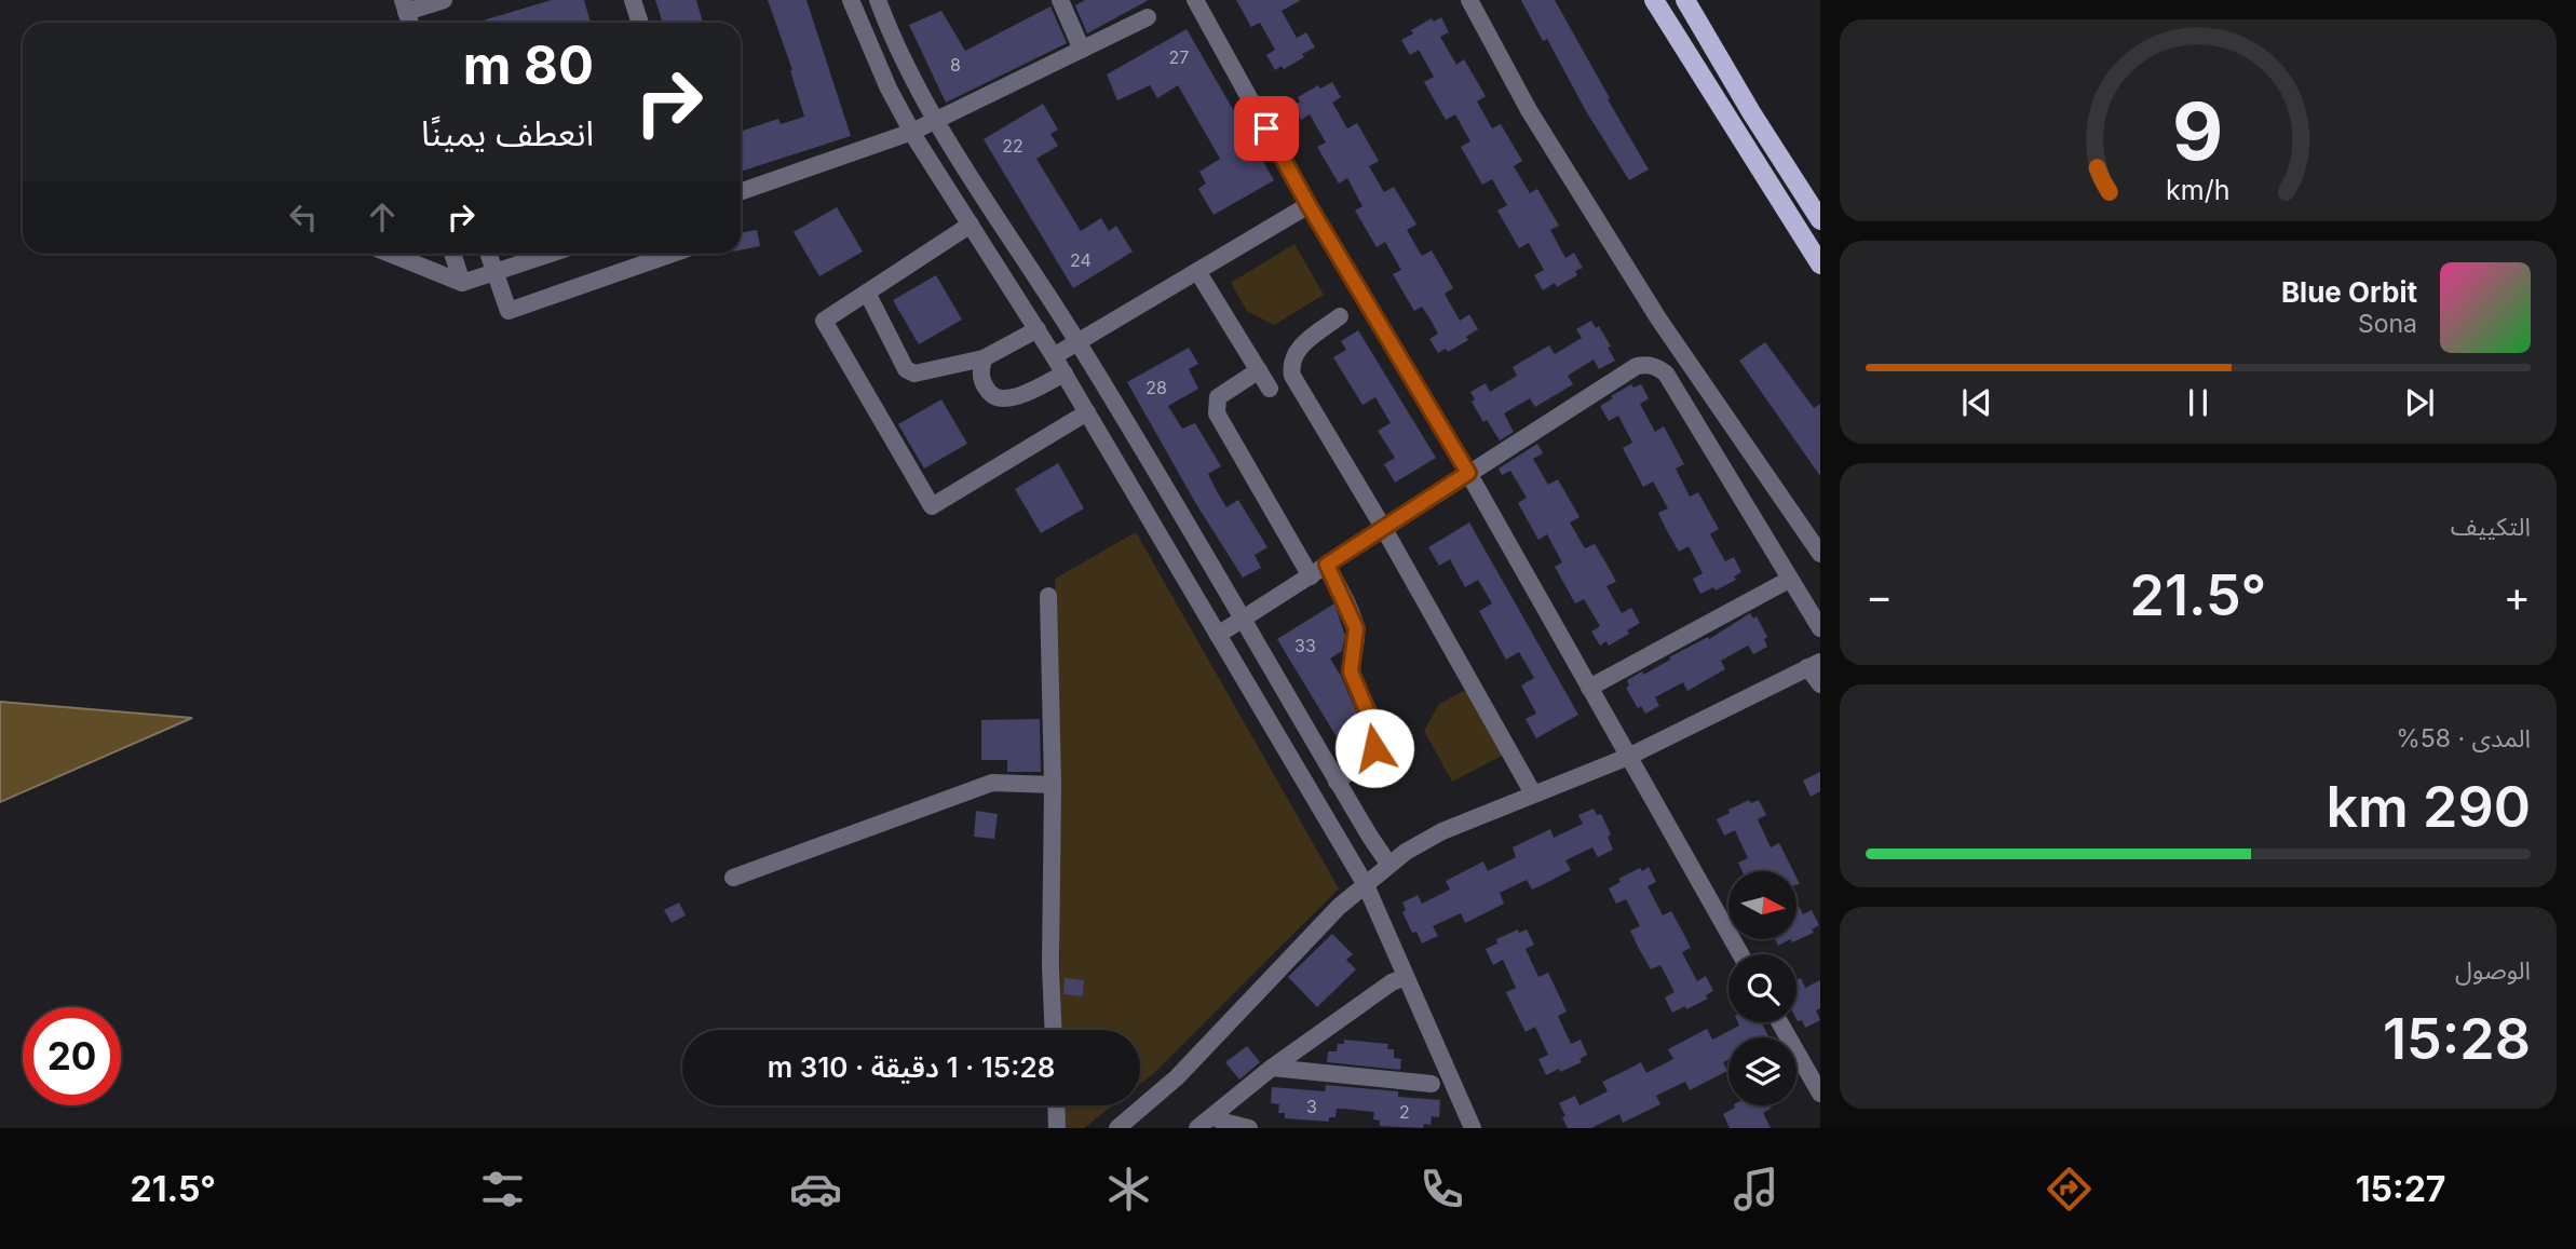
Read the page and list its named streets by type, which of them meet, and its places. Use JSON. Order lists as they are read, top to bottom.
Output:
{
  "house_numbers": [
    "27",
    "8",
    "22",
    "24",
    "28",
    "33",
    "3",
    "2"
  ],
  "north": "right",
  "page": {
    "turn": ["80 m", "انعطف يمينًا"],
    "song": ["Blue Orbit", "Sona"],
    "tile": [
      "التكييف",
      ["المدى · 58%", "290 km"],
      ["الوصول", "15:28"]
    ],
    "heat": ["−", "21.5°", "+"],
    "limit": "20",
    "trip": "15:28 · 1 دقيقة · 310 m",
    "tabs": ["15:27", "21.5°"],
    "gauge": ["9", "km/h"]
  }
}
